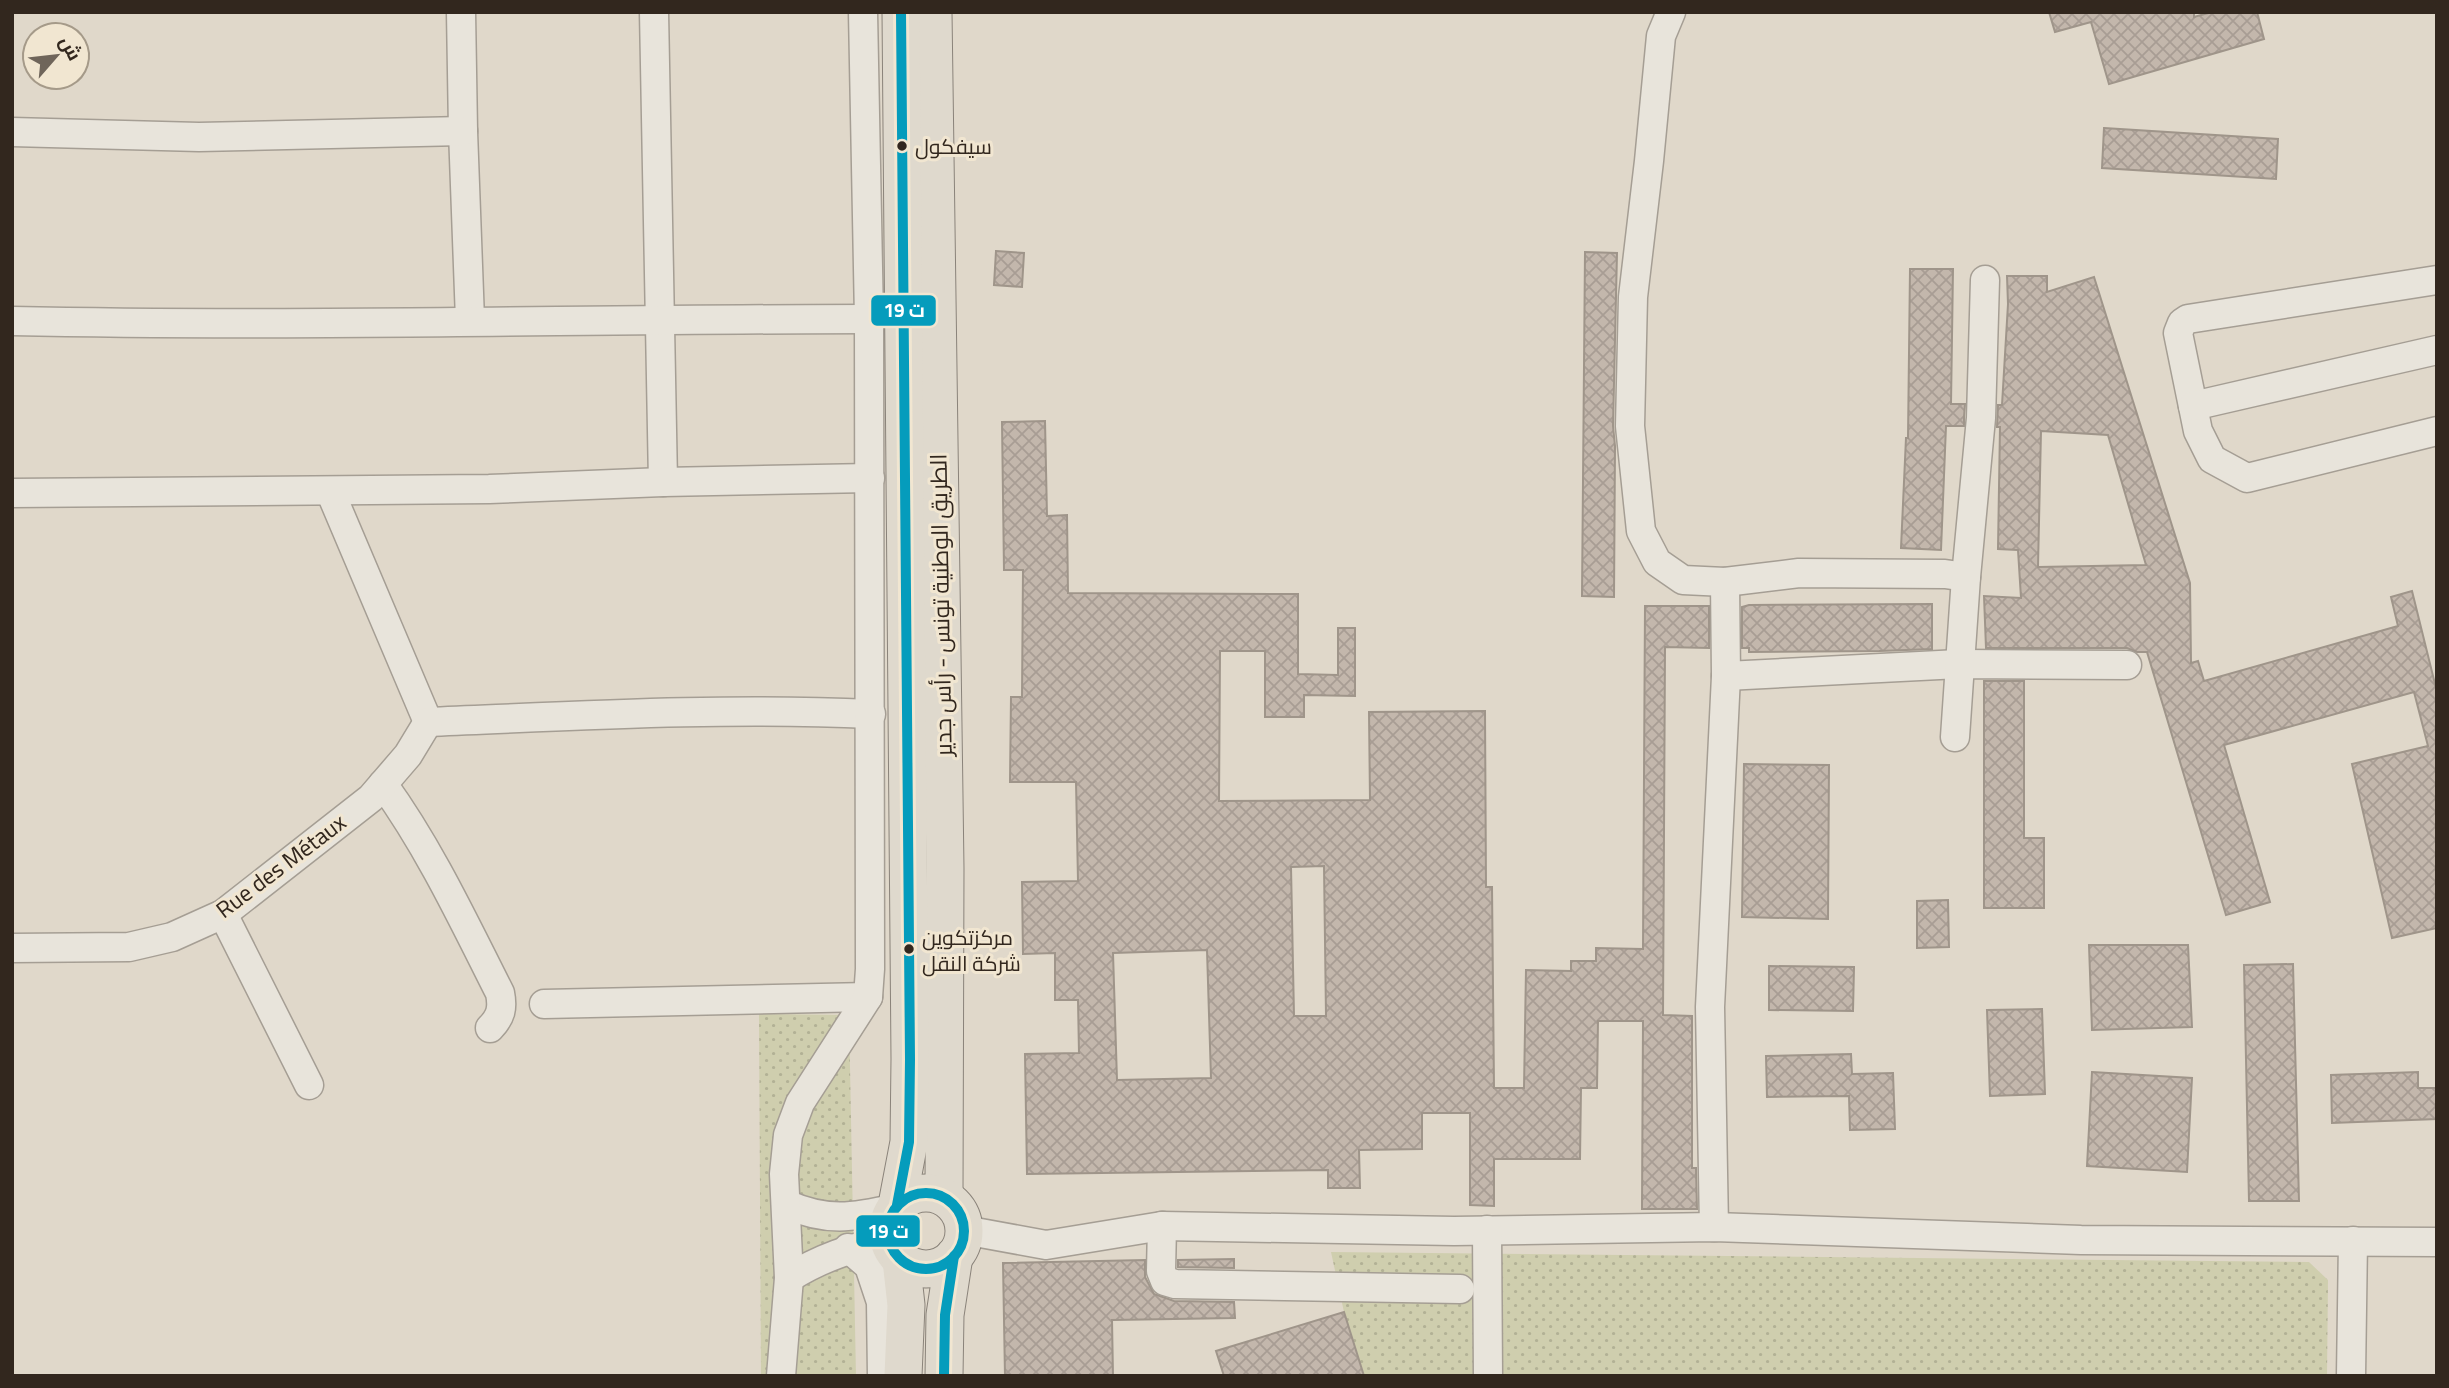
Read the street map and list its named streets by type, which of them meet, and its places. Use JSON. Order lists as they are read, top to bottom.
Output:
{
  "streets": {
    "main road": ["الطريق الوطنية تونس - رأس جدير"],
    "street": ["Rue des Métaux"]
  },
  "places": ["سيفكول", "مركزتكوين شركة النقل"],
  "north": "top right"
}
